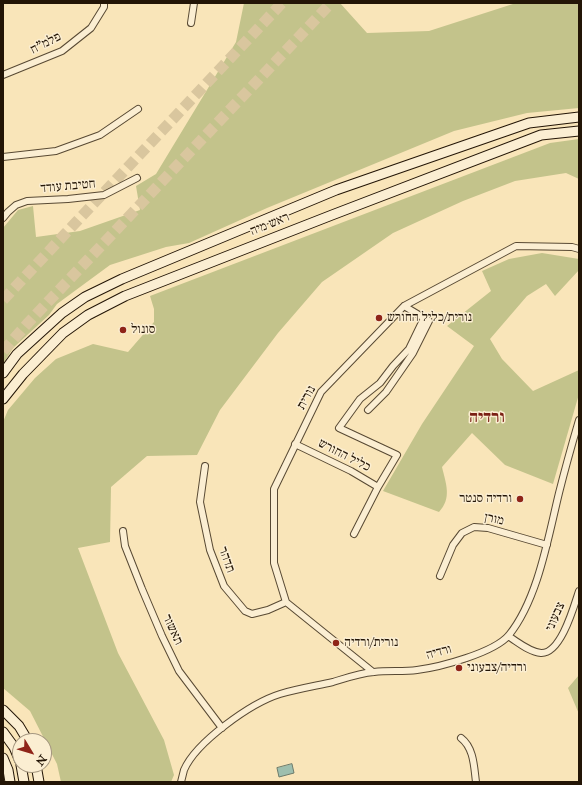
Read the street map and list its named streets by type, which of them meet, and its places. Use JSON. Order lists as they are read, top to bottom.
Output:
{
  "streets": {
    "street": [
      "פלמ\"ח",
      "חטיבת עודד",
      "ראש מיה",
      "נורית",
      "כליל החורש",
      "מורן",
      "תדהר",
      "צבעוני",
      "תאשור",
      "ורדיה"
    ]
  },
  "crossings": [
    ["נורית", "כליל החורש"],
    ["נורית", "תדהר"],
    ["מורן", "ורדיה"],
    ["צבעוני", "ורדיה"],
    ["תאשור", "ורדיה"]
  ],
  "districts": ["ורדיה"],
  "places": [
    "נורית/כליל החורש",
    "סונול",
    "ורדיה סנטר",
    "נורית/ורדיה",
    "ורדיה/צבעוני"
  ],
  "north": "bottom right"
}
